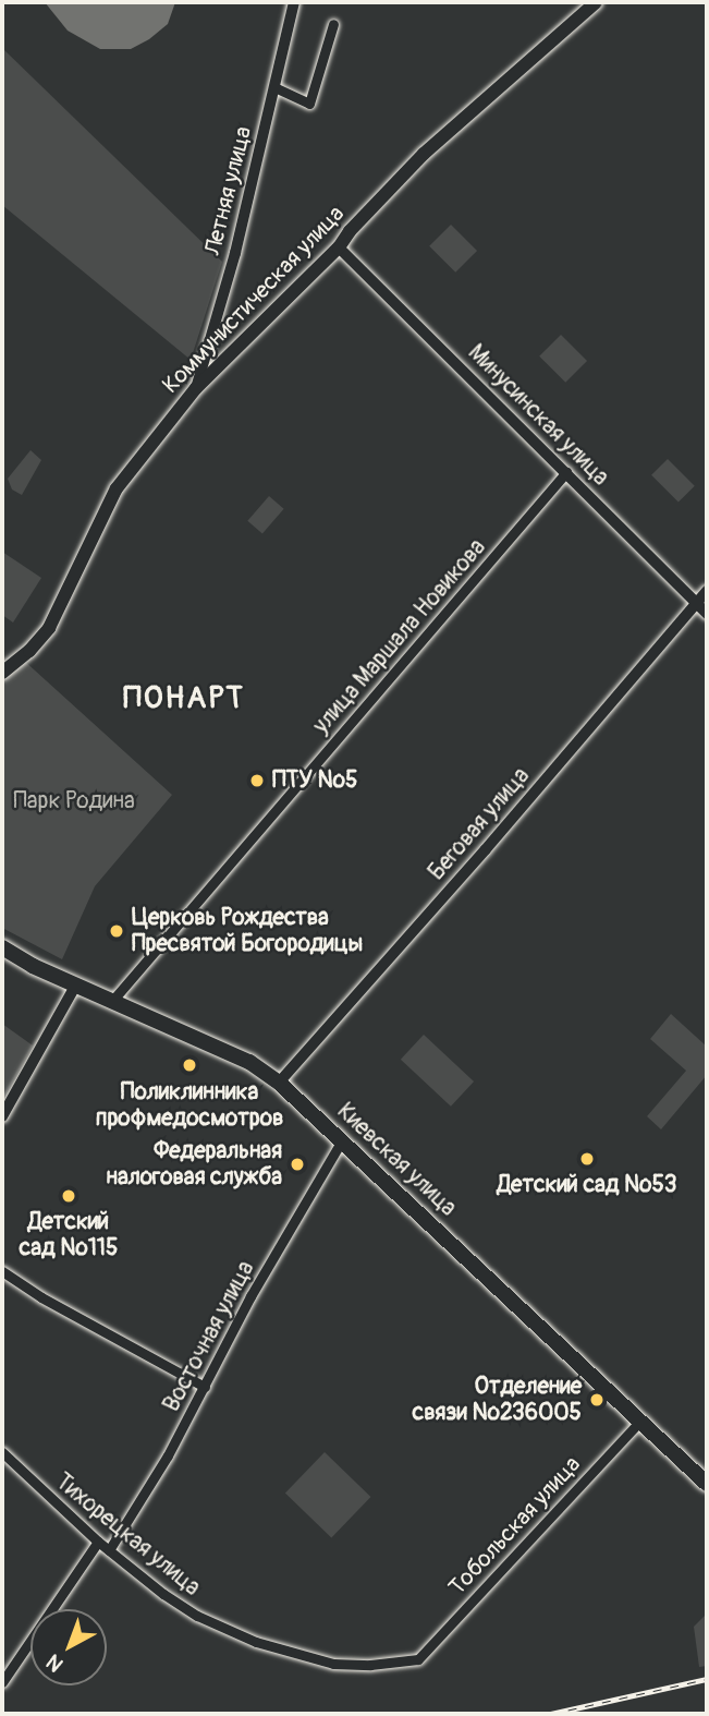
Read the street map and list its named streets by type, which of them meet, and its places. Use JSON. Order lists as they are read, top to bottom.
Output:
{
  "streets": {
    "main road": ["Коммунистическая улица", "Киевская улица"],
    "street": [
      "Летняя улица",
      "Минусинская улица",
      "улица Маршала Новикова",
      "Беговая улица",
      "Восточная улица",
      "Тобольская улица",
      "Тихорецкая улица"
    ]
  },
  "crossings": [
    ["Летняя улица", "Коммунистическая улица"],
    ["Коммунистическая улица", "Минусинская улица"],
    ["Минусинская улица", "улица Маршала Новикова"],
    ["Минусинская улица", "Беговая улица"],
    ["улица Маршала Новикова", "Киевская улица"],
    ["Беговая улица", "Киевская улица"],
    ["Киевская улица", "Восточная улица"],
    ["Киевская улица", "Тобольская улица"],
    ["Восточная улица", "Тихорецкая улица"],
    ["Тобольская улица", "Тихорецкая улица"]
  ],
  "districts": ["ПОНАРТ"],
  "parks": ["Парк Родина"],
  "places": [
    "ПТУ №5",
    "Церковь Рождества Пресвятой Богородицы",
    "Поликлинника профмедосмотров",
    "Детский сад №53",
    "Федеральная налоговая служба",
    "Детский сад №115",
    "Отделение связи №236005"
  ],
  "north": "bottom left"
}
